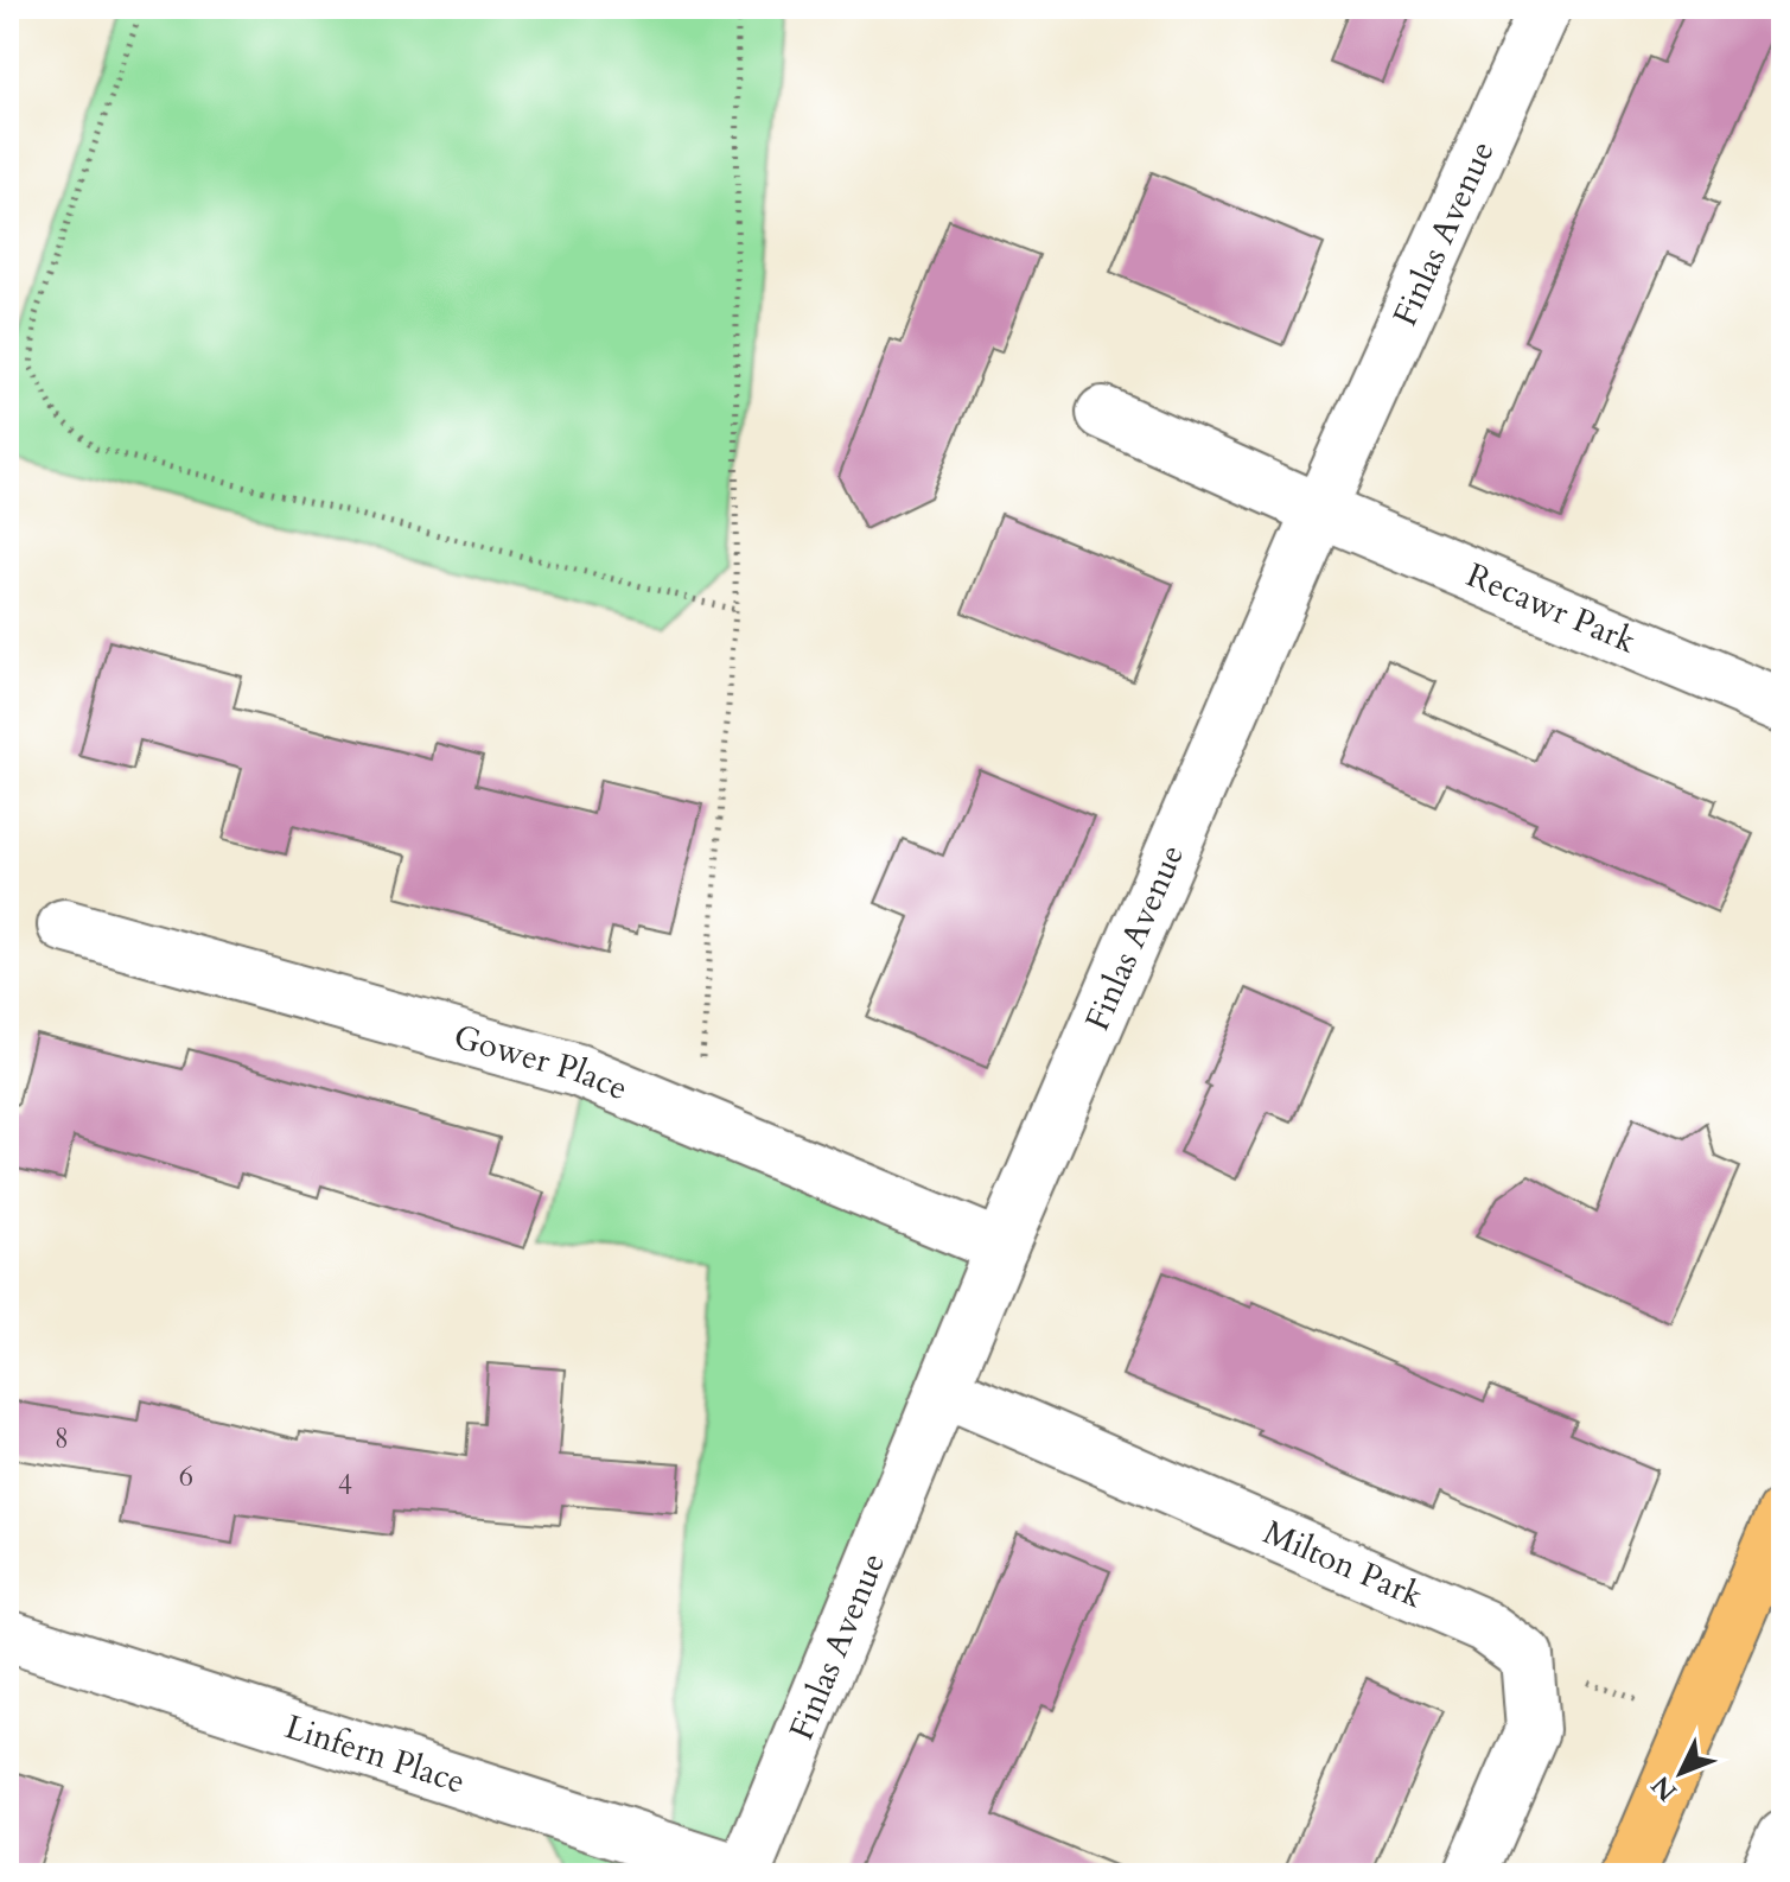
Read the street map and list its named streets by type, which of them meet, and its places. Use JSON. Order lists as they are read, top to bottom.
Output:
{
  "streets": {
    "street": [
      "Finlas Avenue",
      "Recawr Park",
      "Gower Place",
      "Milton Park",
      "Linfern Place"
    ]
  },
  "crossings": [
    ["Finlas Avenue", "Recawr Park"],
    ["Finlas Avenue", "Gower Place"],
    ["Finlas Avenue", "Milton Park"],
    ["Finlas Avenue", "Linfern Place"]
  ],
  "house_numbers": ["8", "6", "4"],
  "north": "bottom left"
}
